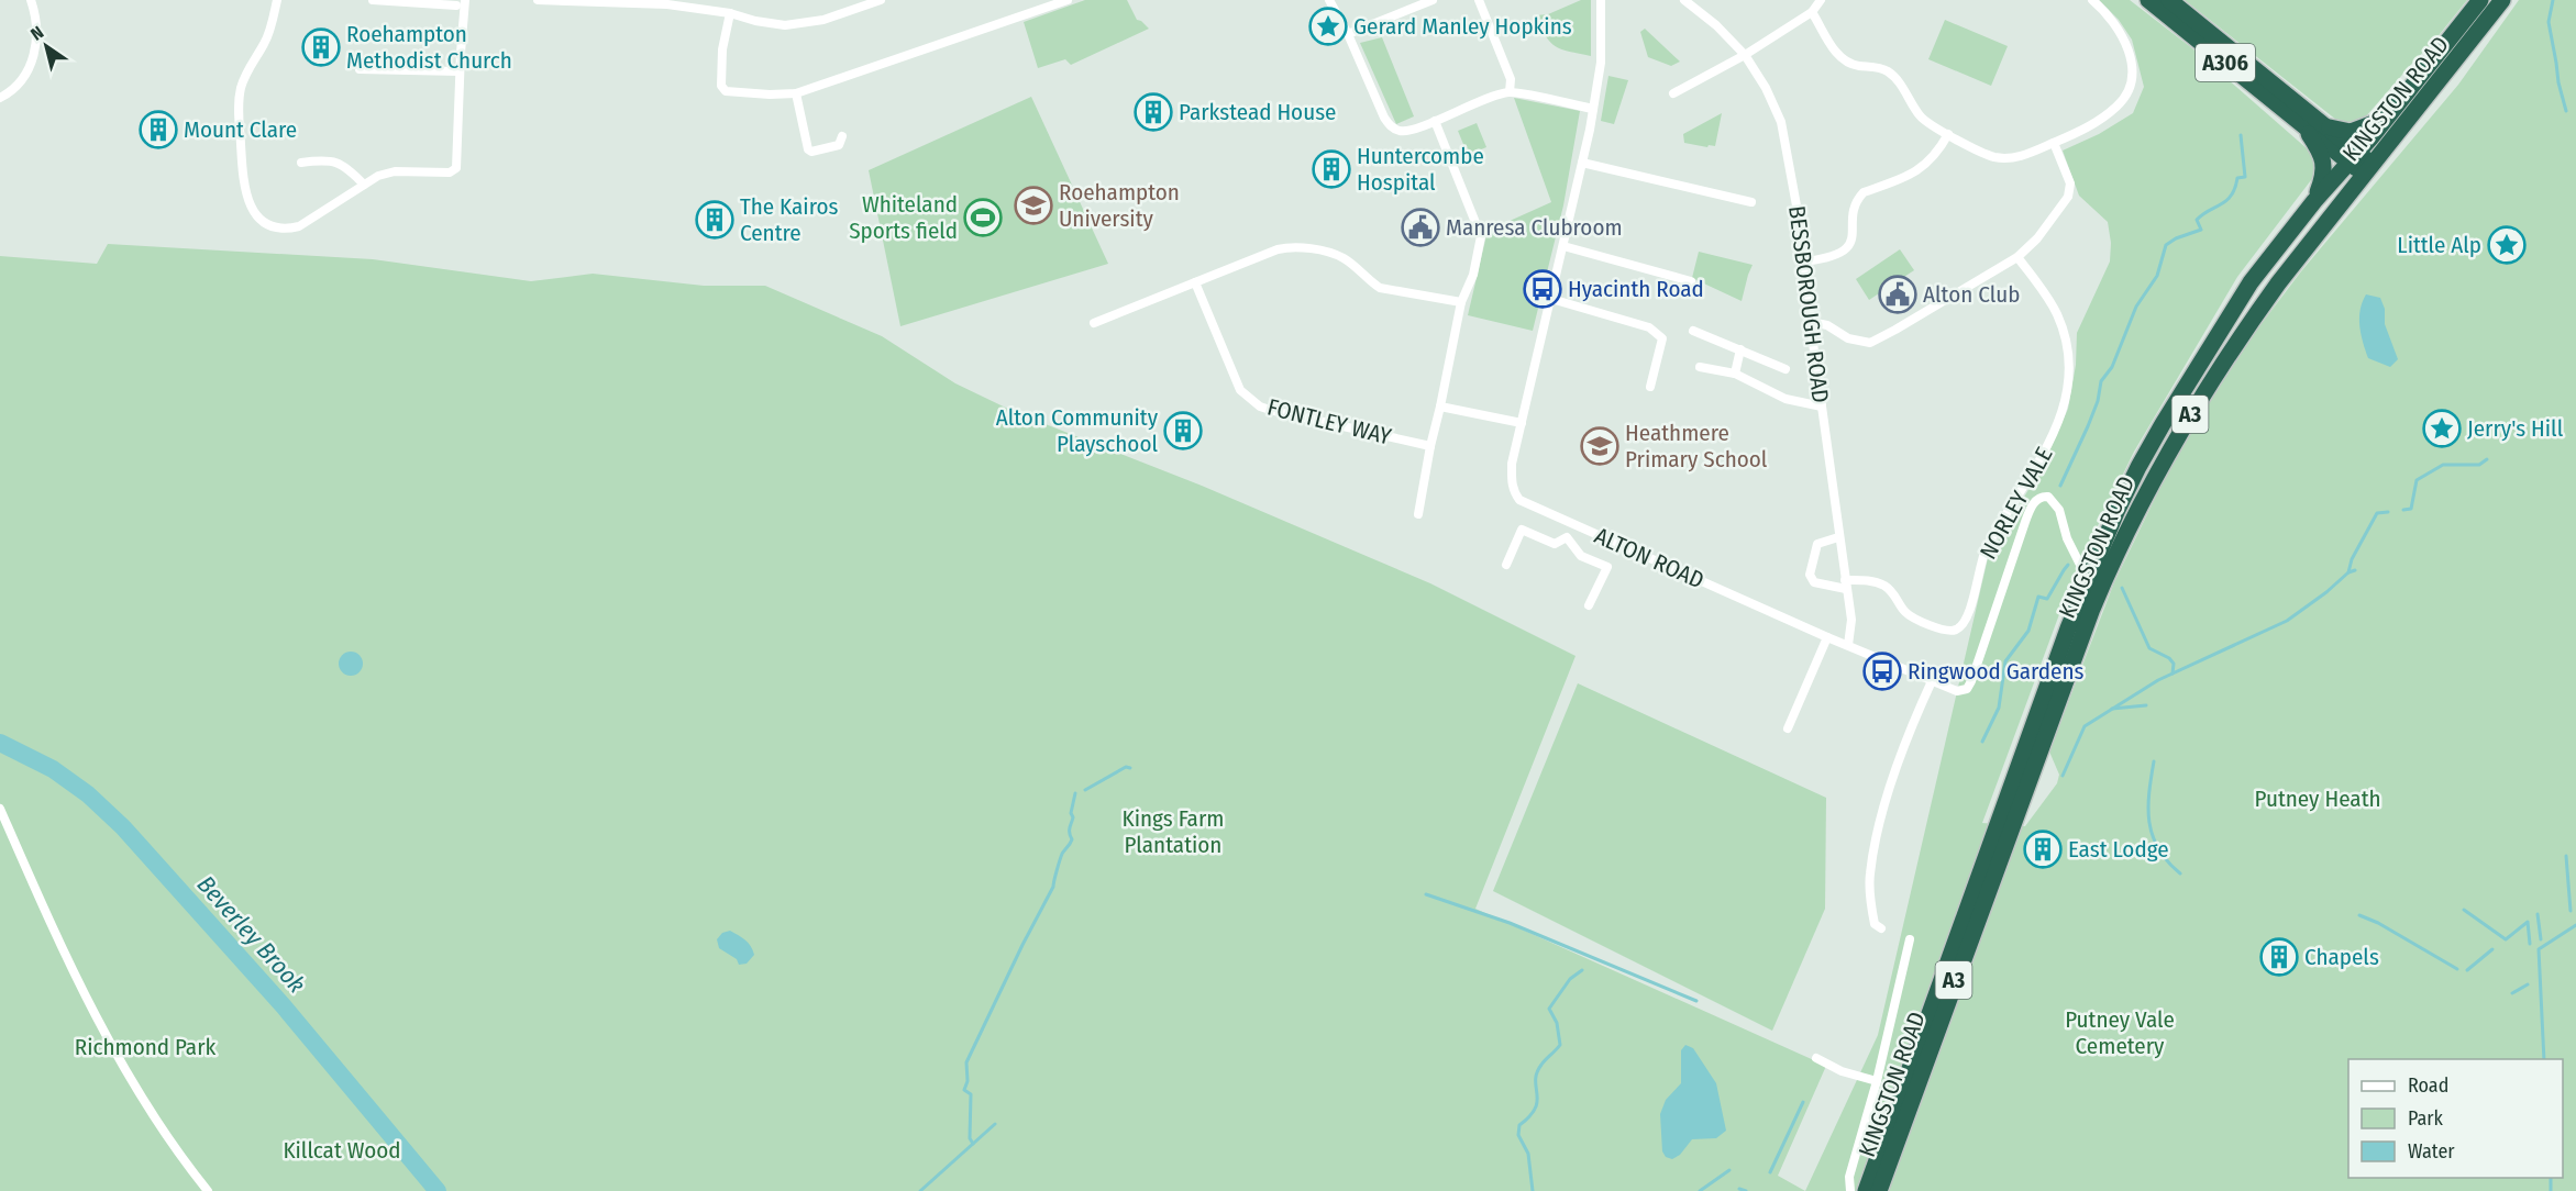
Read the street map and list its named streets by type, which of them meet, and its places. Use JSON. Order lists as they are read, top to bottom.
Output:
{
  "streets": {
    "highway": ["A306", "KINGSTON ROAD", "A3"],
    "street": [
      "BESSBOROUGH ROAD",
      "FONTLEY WAY",
      "NORLEY VALE",
      "ALTON ROAD"
    ]
  },
  "crossings": [
    ["A306", "KINGSTON ROAD"],
    ["KINGSTON ROAD", "ALTON ROAD"],
    ["BESSBOROUGH ROAD", "NORLEY VALE"],
    ["BESSBOROUGH ROAD", "ALTON ROAD"]
  ],
  "water": ["Beverley Brook"],
  "parks": [
    "Putney Heath",
    "Kings Farm Plantation",
    "Putney Vale Cemetery",
    "Richmond Park",
    "Killcat Wood"
  ],
  "places": {
    "place": ["Gerard Manley Hopkins", "Little Alp", "Jerry's Hill"],
    "building": [
      "Roehampton Methodist Church",
      "Parkstead House",
      "Mount Clare",
      "Huntercombe Hospital",
      "The Kairos Centre",
      "Alton Community Playschool",
      "East Lodge",
      "Chapels"
    ],
    "school or university": ["Roehampton University", "Heathmere Primary School"],
    "sports": ["Whiteland Sports field"],
    "public building": ["Manresa Clubroom", "Alton Club"],
    "bus stop": ["Hyacinth Road", "Ringwood Gardens"]
  },
  "legend": ["Road", "Park", "Water"],
  "north": "top left"
}
